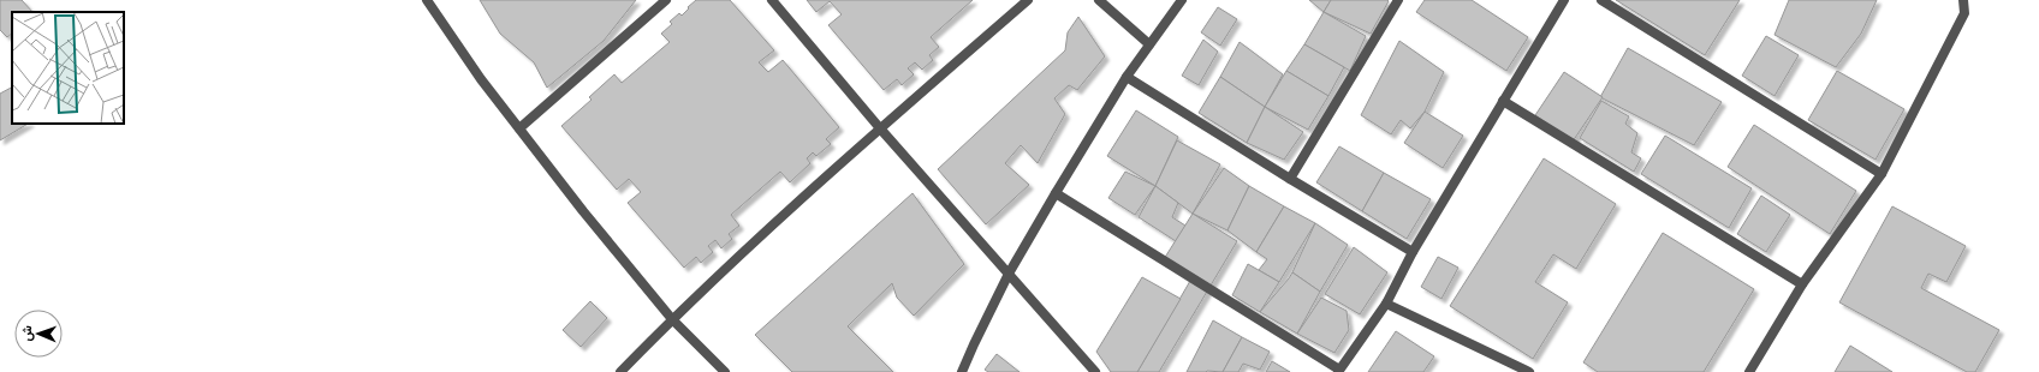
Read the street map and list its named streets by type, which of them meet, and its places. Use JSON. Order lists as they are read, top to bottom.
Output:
{
  "north": "left"
}
